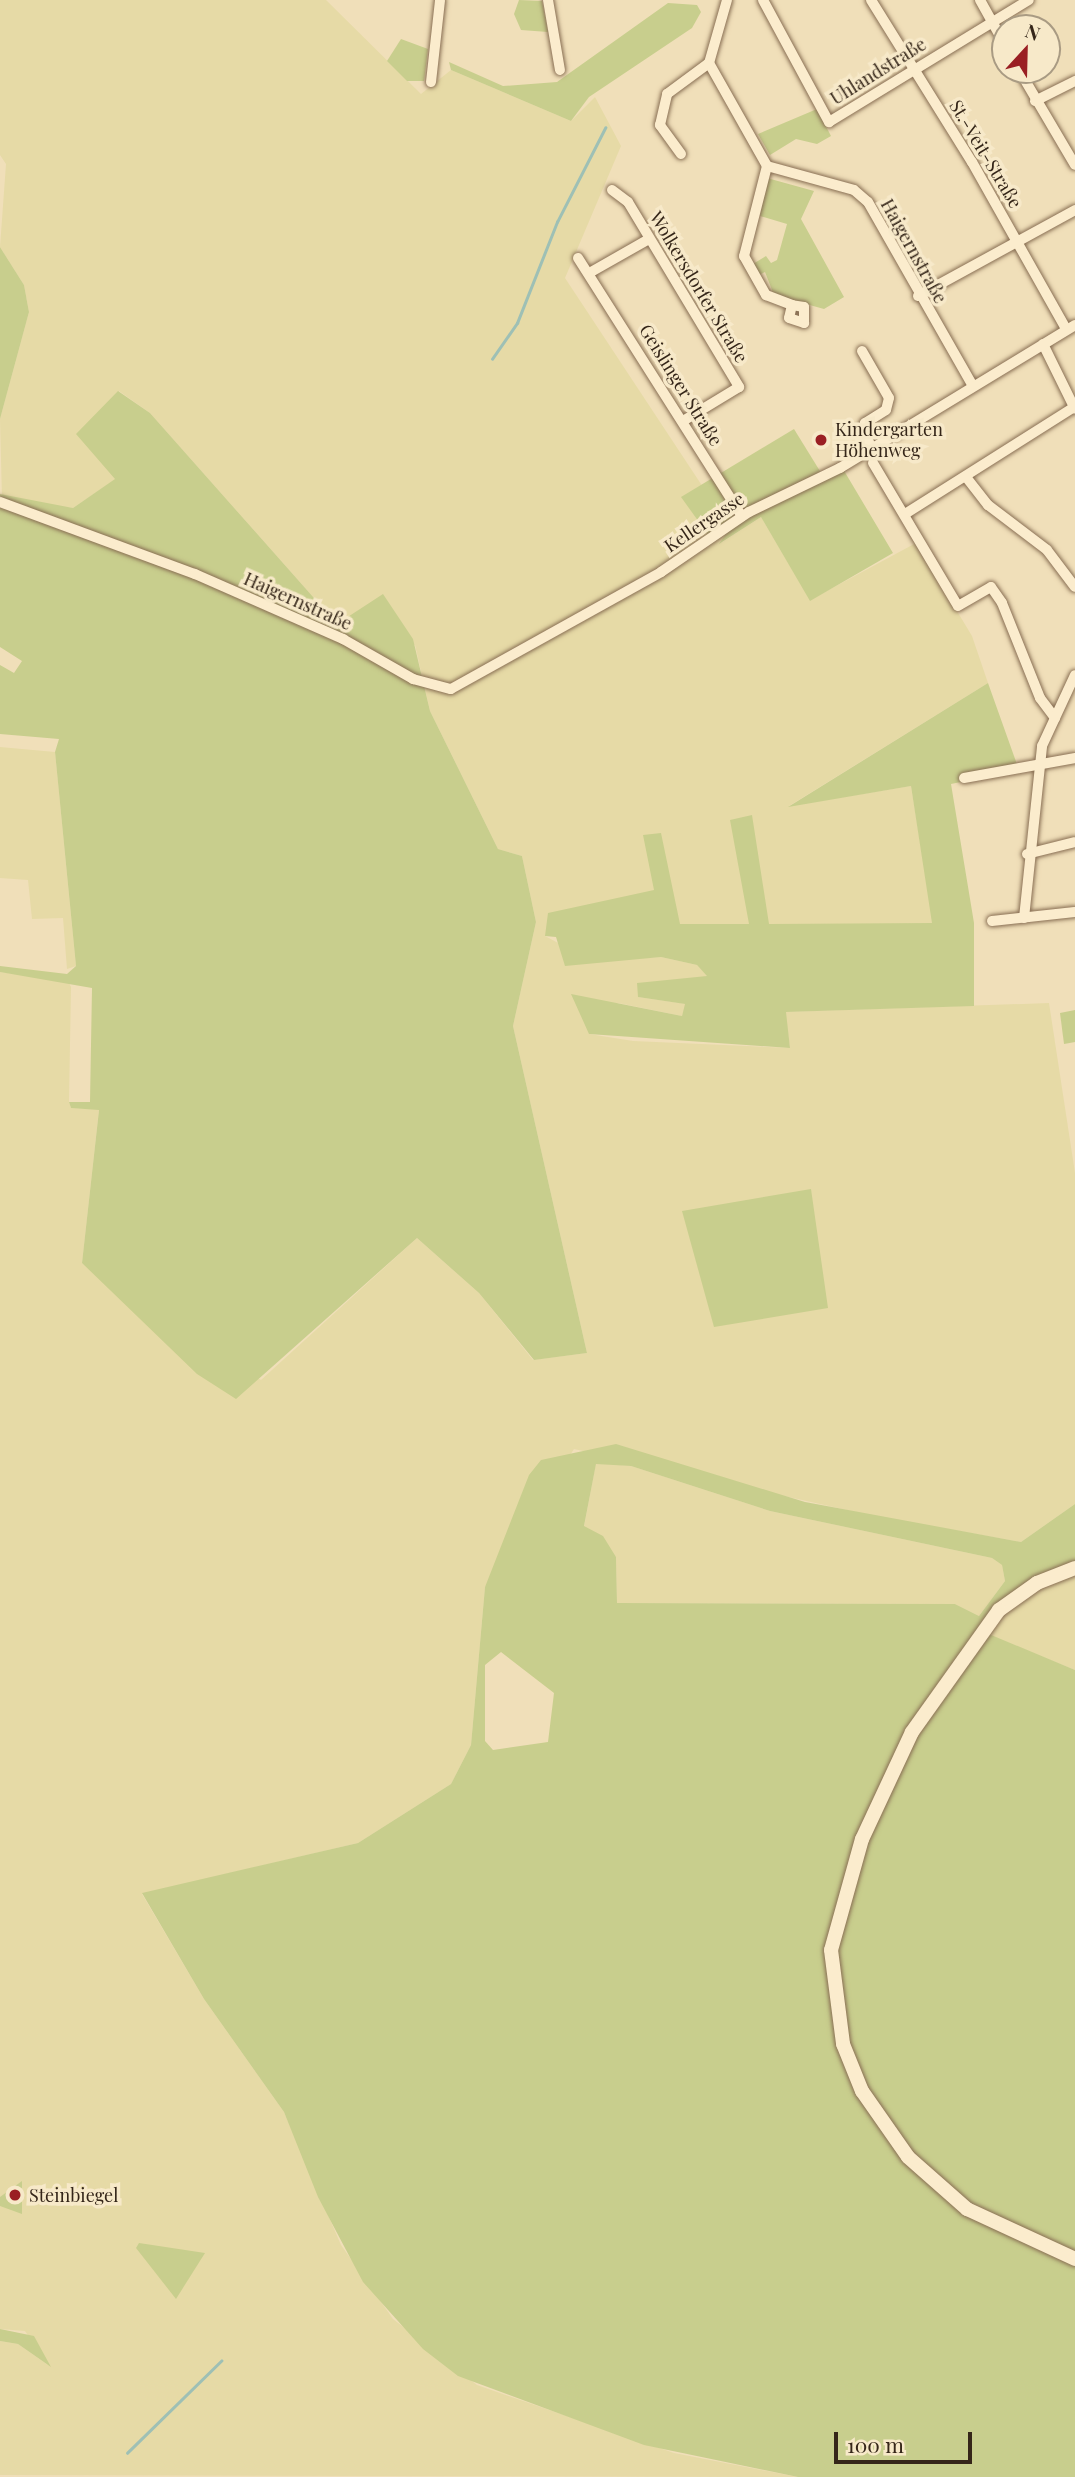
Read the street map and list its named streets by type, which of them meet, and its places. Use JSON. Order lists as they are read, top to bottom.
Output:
{
  "streets": {
    "street": [
      "Uhlandstraße",
      "St.-Veit-Straße",
      "Haigernstraße",
      "Wolkersdorfer Straße",
      "Geislinger Straße",
      "Kellergasse"
    ]
  },
  "crossings": [
    ["Uhlandstraße", "St.-Veit-Straße"],
    ["St.-Veit-Straße", "Kellergasse"],
    ["Haigernstraße", "Kellergasse"],
    ["Wolkersdorfer Straße", "Geislinger Straße"],
    ["Geislinger Straße", "Kellergasse"]
  ],
  "places": ["Kindergarten Höhenweg", "Steinbiegel"],
  "scale_bar": "100 m",
  "north": "top"
}
